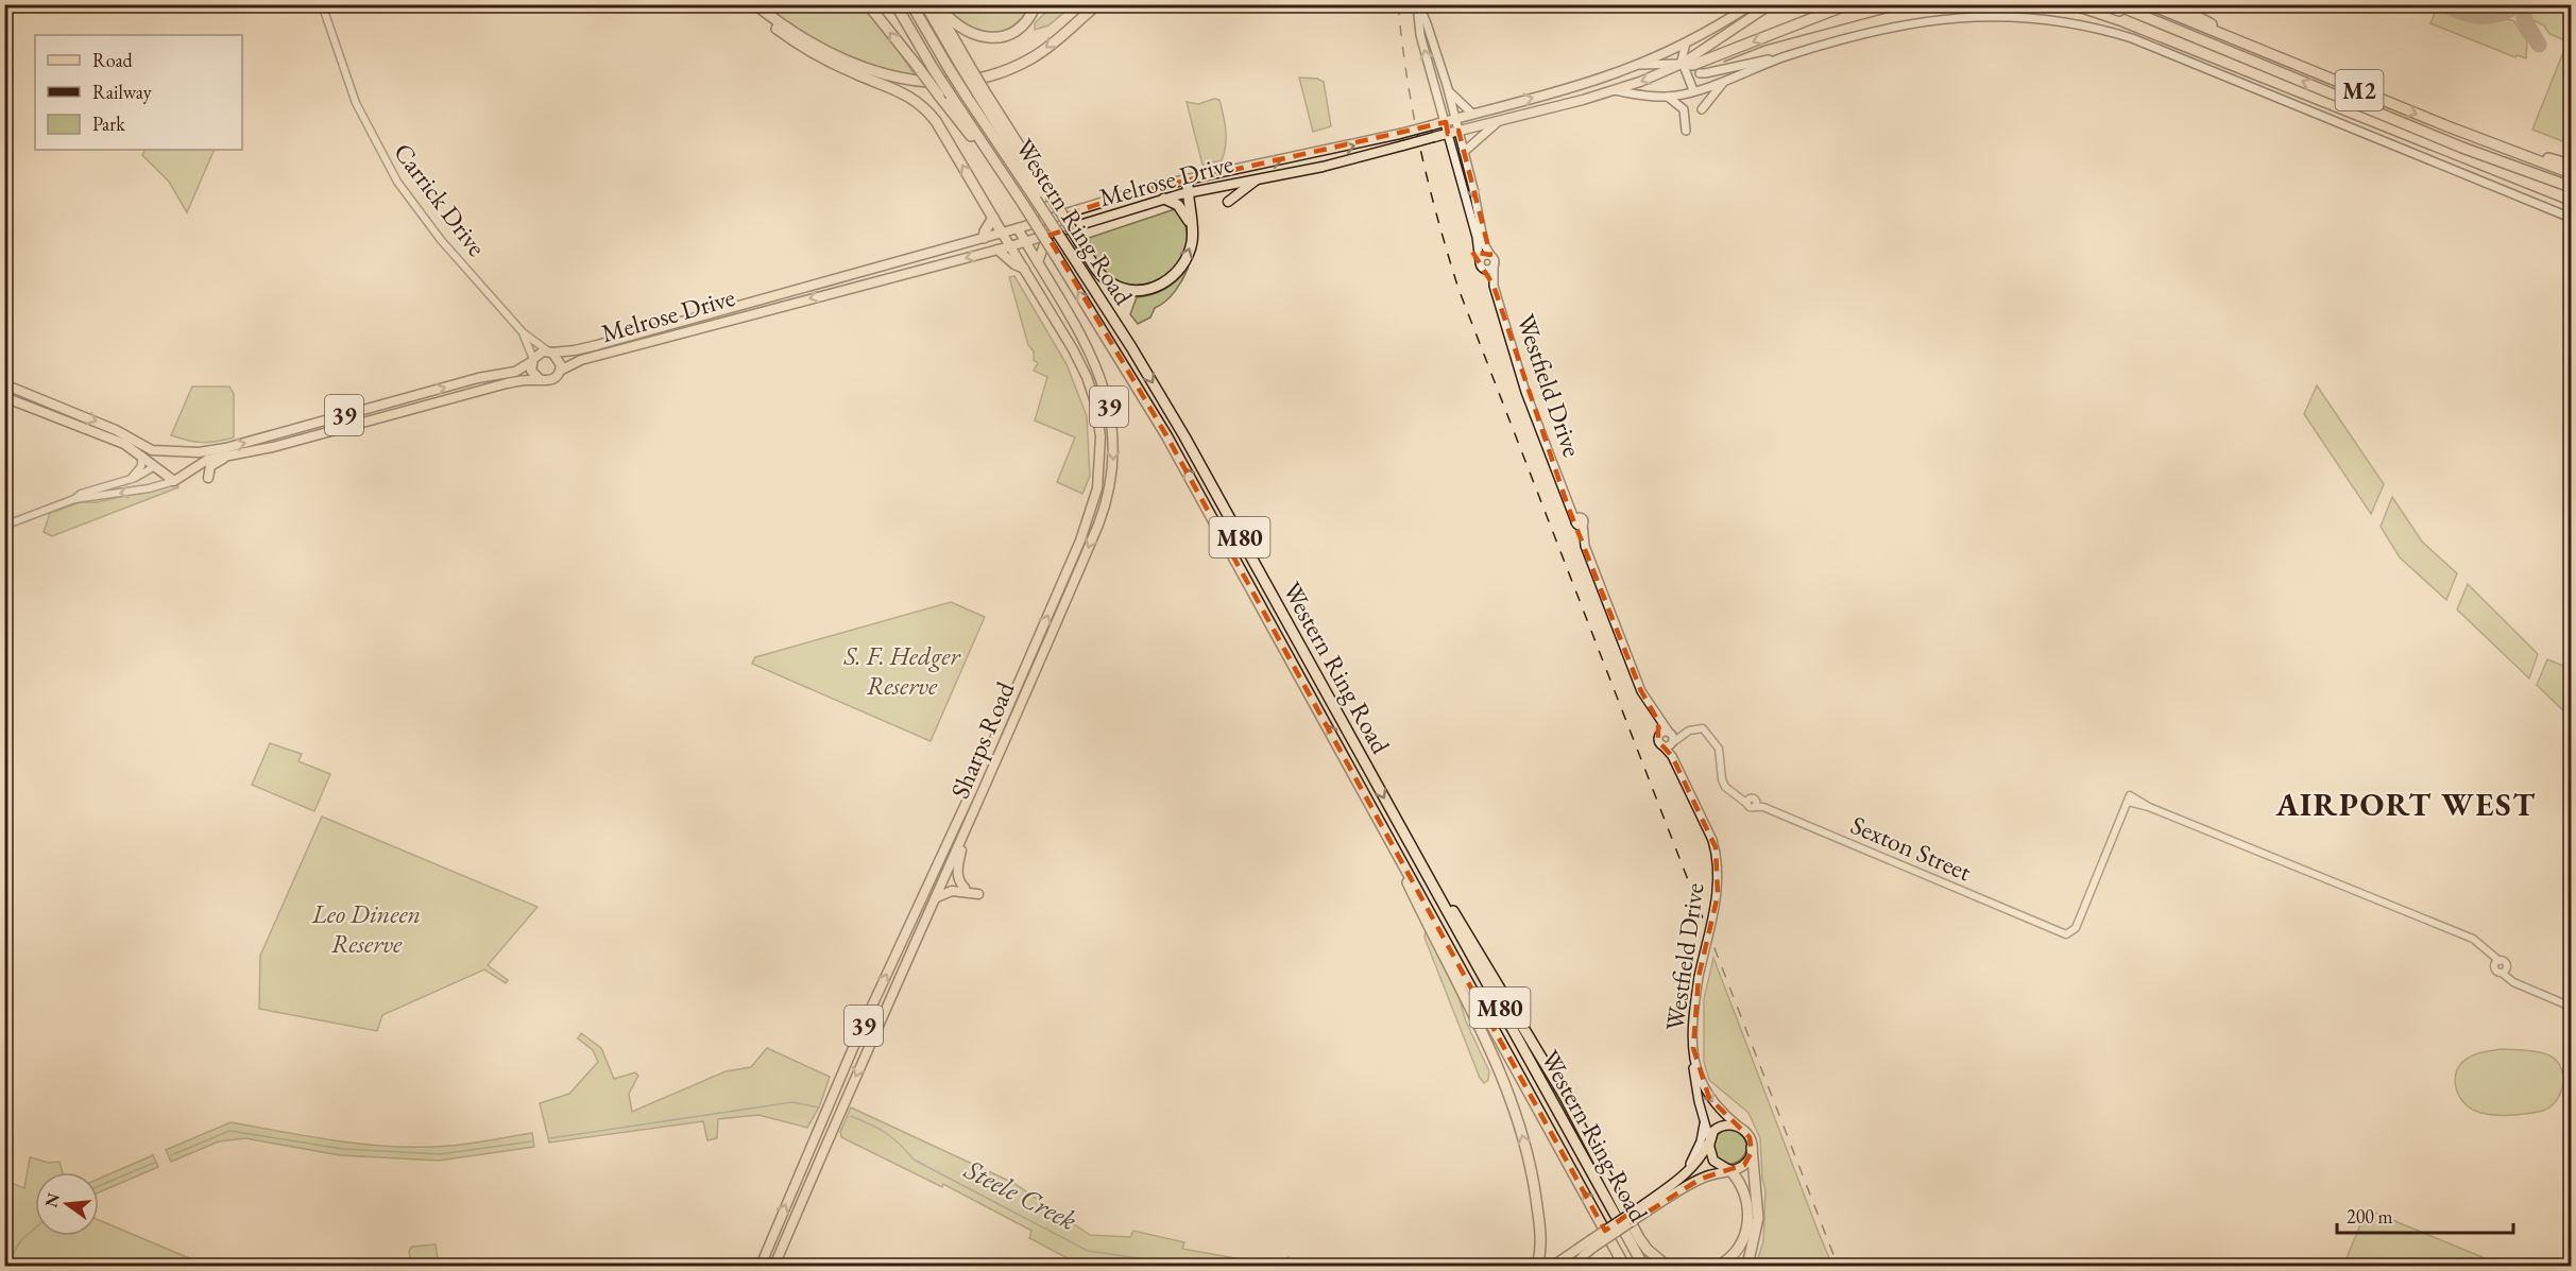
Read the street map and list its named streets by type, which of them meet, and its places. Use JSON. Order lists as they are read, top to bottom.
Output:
{
  "streets": {
    "highway": ["M2", "Western Ring Road", "M80"],
    "main road": [
      "Melrose Drive",
      "Westfield Drive",
      "39",
      "Sharps Road"
    ],
    "street": ["Carrick Drive", "Sexton Street"]
  },
  "crossings": [
    ["Melrose Drive", "Carrick Drive"],
    ["Melrose Drive", "Westfield Drive"],
    ["Melrose Drive", "39"],
    ["Melrose Drive", "Sharps Road"],
    ["Carrick Drive", "39"],
    ["Westfield Drive", "Sexton Street"],
    ["39", "Sharps Road"]
  ],
  "districts": ["AIRPORT WEST"],
  "water": ["Steele Creek"],
  "parks": ["S. F. Hedger Reserve", "Leo Dineen Reserve"],
  "legend": ["Road", "Railway", "Park"],
  "scale_bar": "200 m",
  "north": "left"
}
